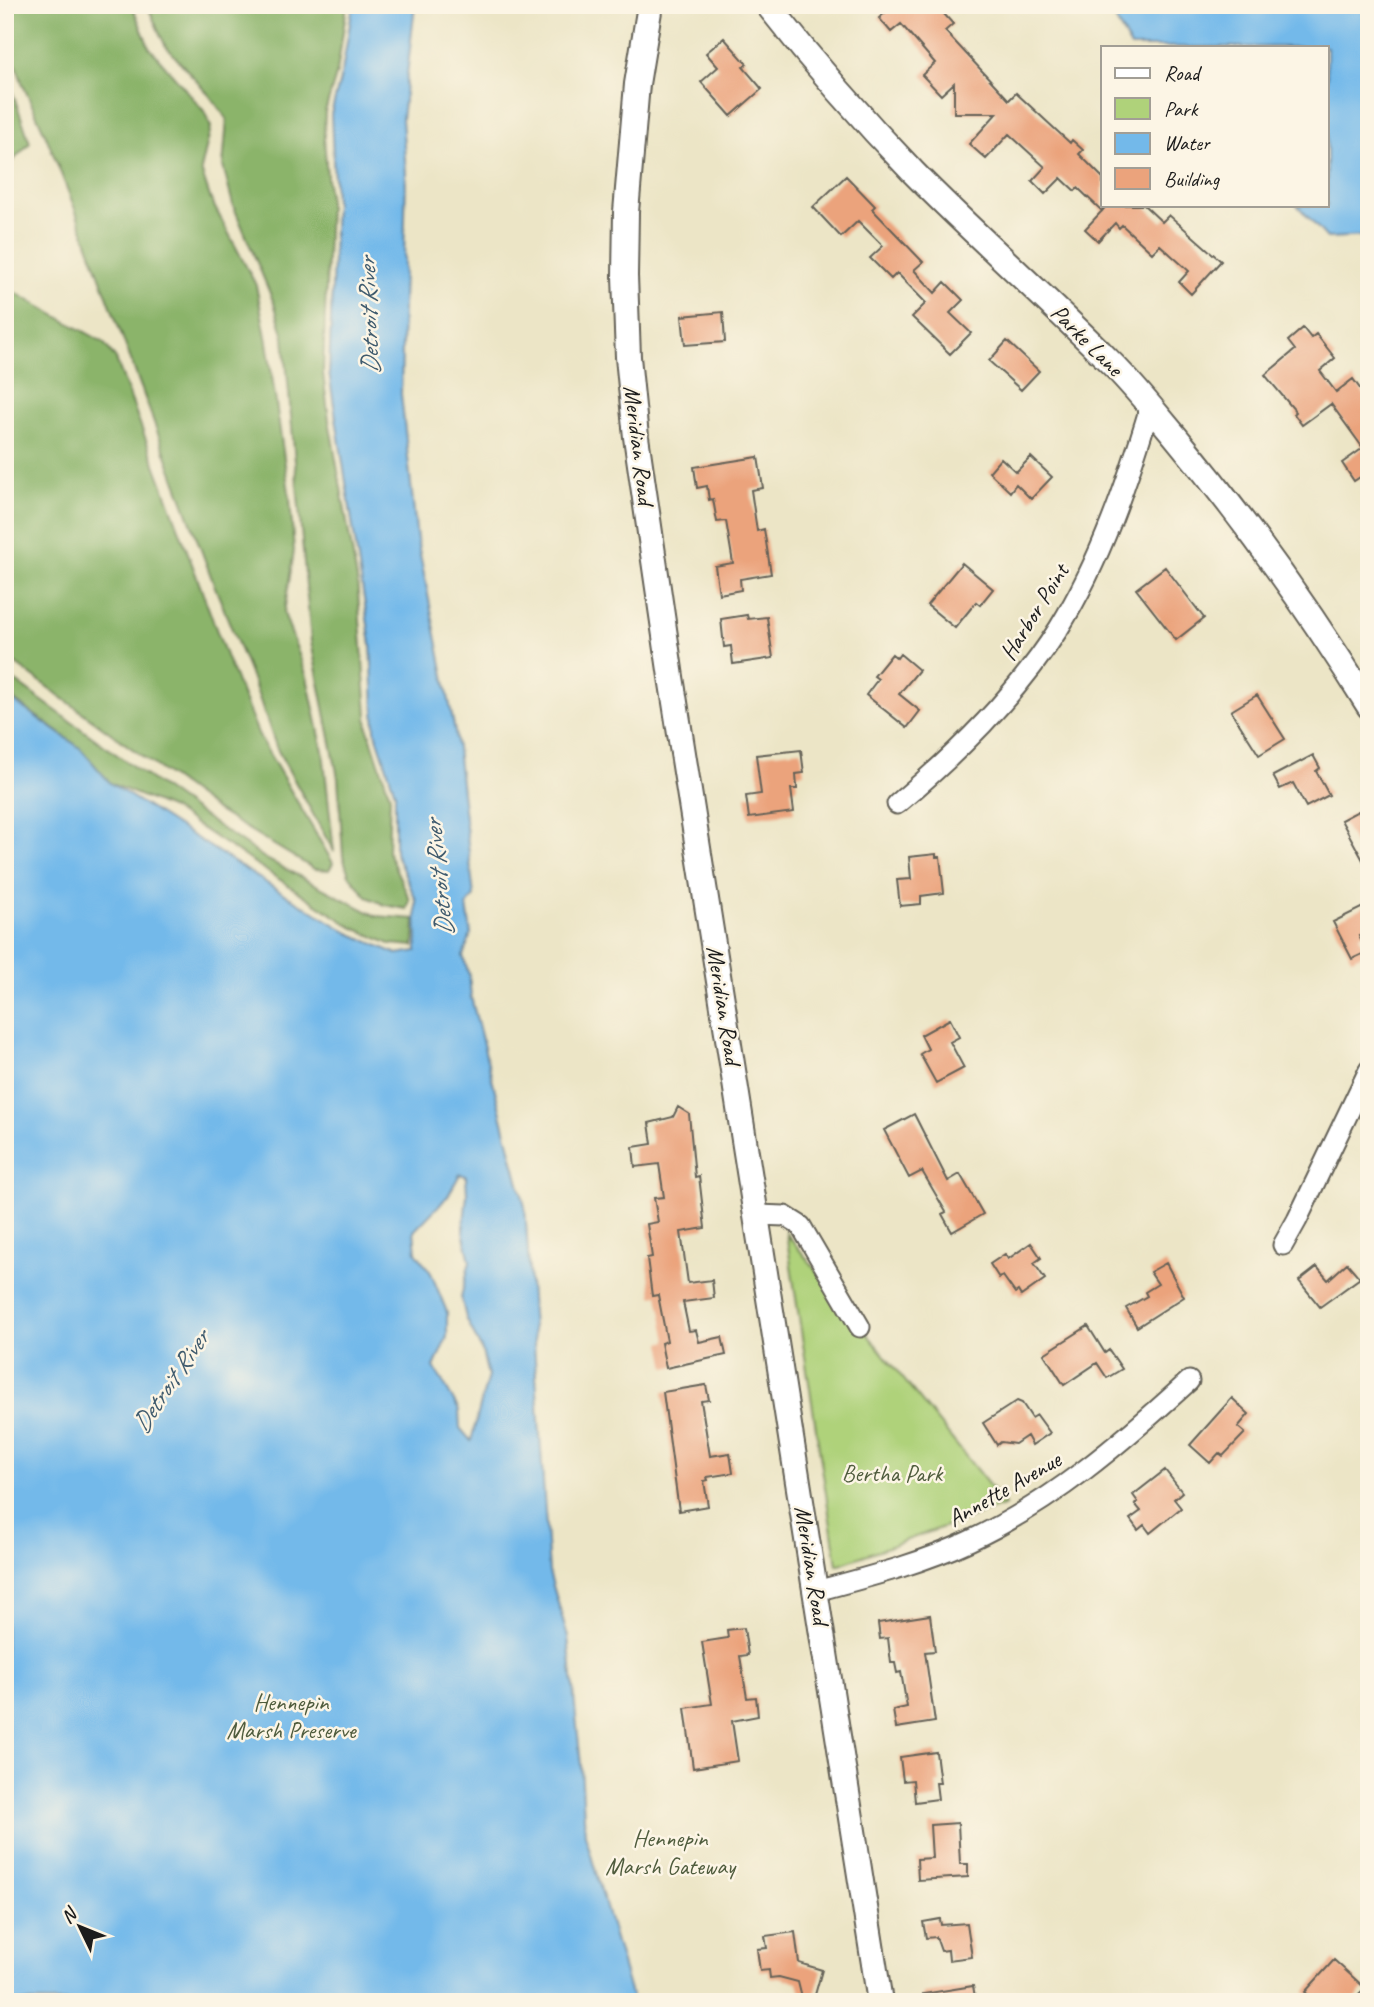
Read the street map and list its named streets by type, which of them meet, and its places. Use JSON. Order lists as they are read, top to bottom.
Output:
{
  "streets": {
    "street": [
      "Parke Lane",
      "Meridian Road",
      "Harbor Point",
      "Annette Avenue"
    ]
  },
  "crossings": [
    ["Parke Lane", "Harbor Point"],
    ["Meridian Road", "Annette Avenue"]
  ],
  "water": ["Detroit River"],
  "parks": ["Bertha Park", "Hennepin Marsh Preserve", "Hennepin Marsh Gateway"],
  "legend": [
    "Road",
    "Park",
    "Water",
    "Building"
  ],
  "north": "top left"
}
